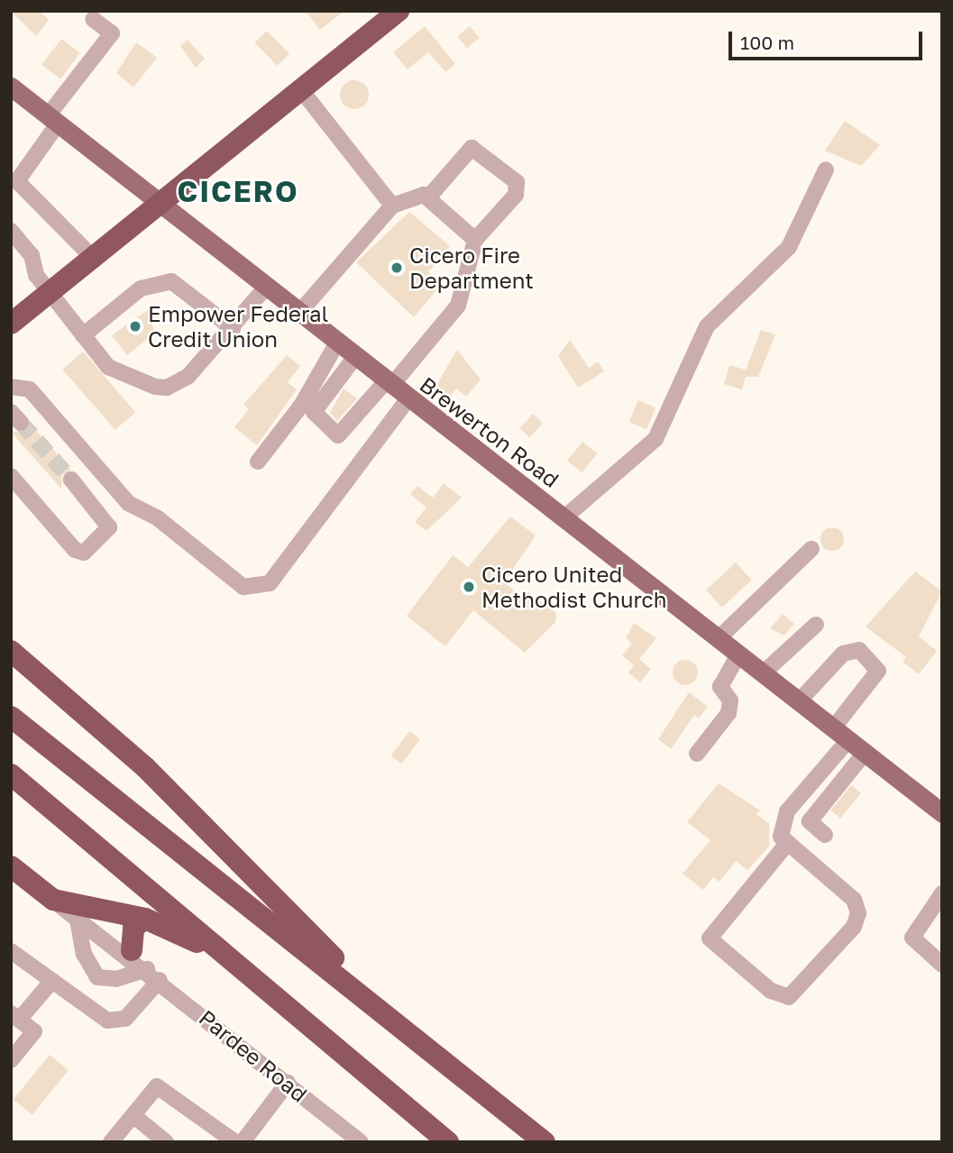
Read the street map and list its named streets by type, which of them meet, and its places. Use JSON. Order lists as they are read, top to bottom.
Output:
{
  "streets": {
    "main road": ["Brewerton Road"],
    "street": ["Pardee Road"]
  },
  "districts": ["CICERO"],
  "places": ["Cicero Fire Department", "Empower Federal Credit Union", "Cicero United Methodist Church"],
  "scale_bar": "100 m"
}
